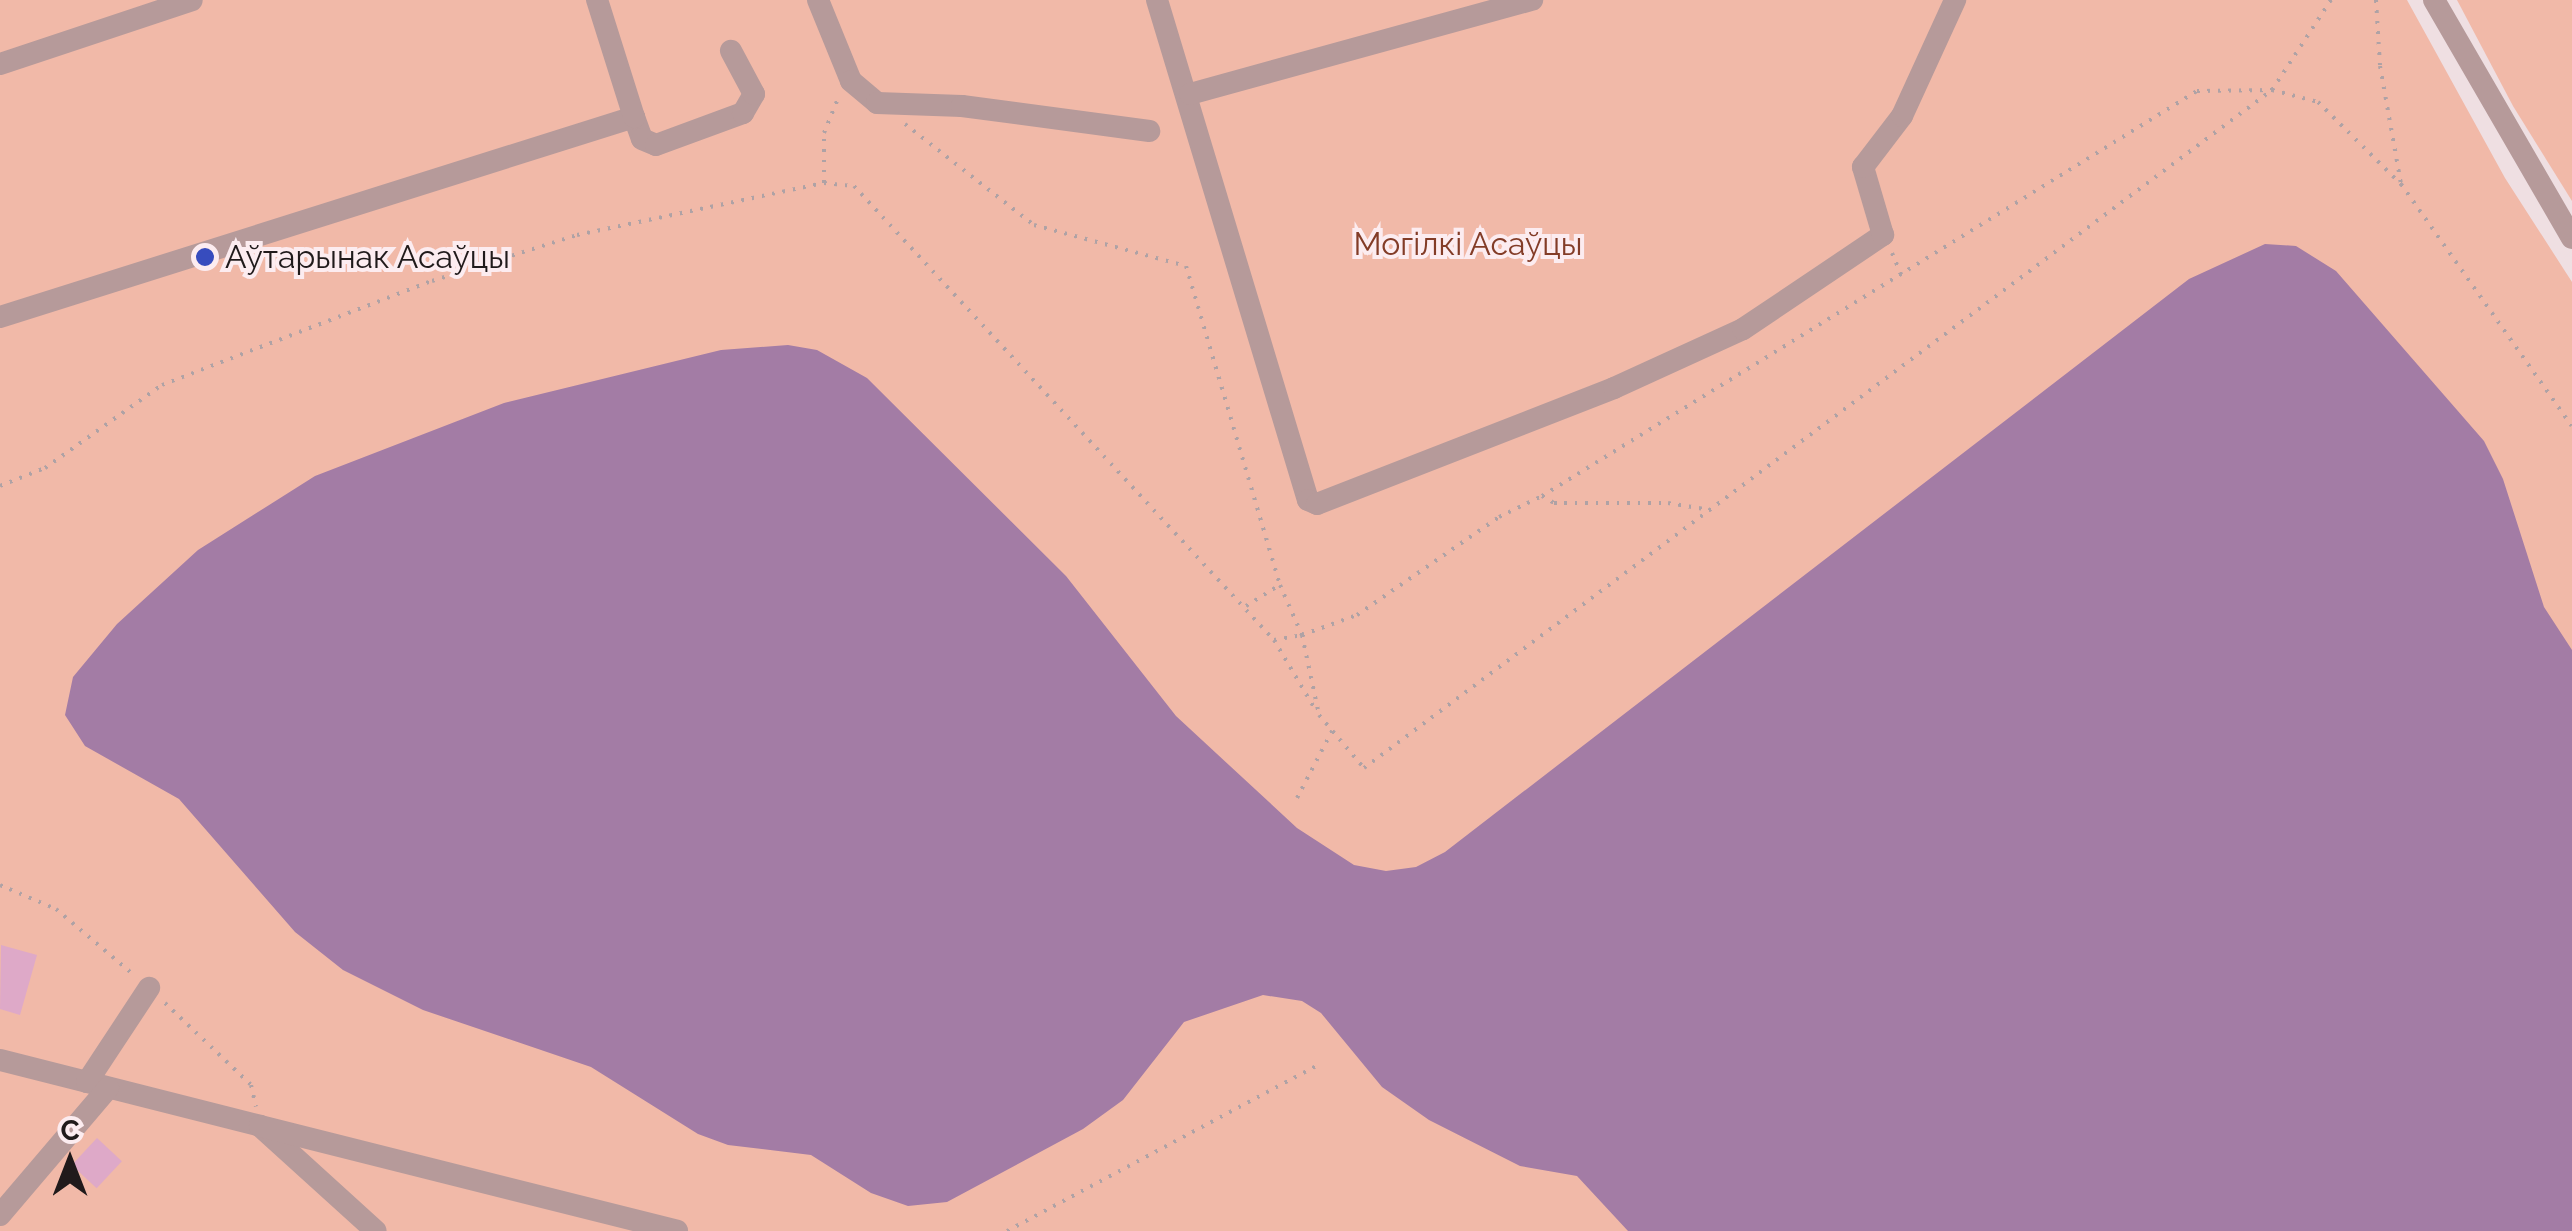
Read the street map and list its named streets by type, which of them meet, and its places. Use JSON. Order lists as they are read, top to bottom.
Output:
{
  "parks": ["Могілкі Асаўцы"],
  "places": ["Аўтарынак Асаўцы"],
  "north": "top"
}
